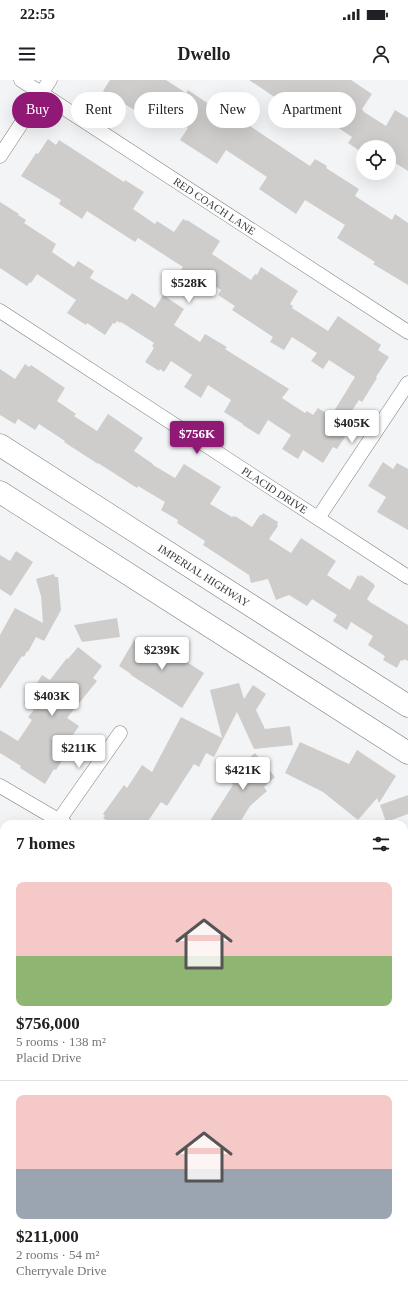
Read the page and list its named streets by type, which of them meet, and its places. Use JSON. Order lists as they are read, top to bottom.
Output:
{
  "streets": {
    "main road": ["IMPERIAL HIGHWAY"],
    "street": ["RED COACH LANE", "PLACID DRIVE"]
  },
  "page": {
    "status": "22:55",
    "header": "Dwello",
    "chip": [
      "Buy",
      "Rent",
      "Filters",
      "New",
      "Apartment"
    ],
    "price": [
      "$528K",
      "$405K",
      "$756K",
      "$239K",
      "$403K",
      "$211K",
      "$421K"
    ],
    "heading": "7 homes",
    "list": [
      {
        "name": "$756,000",
        "note": "5 rooms · 138 m² · Placid Drive"
      },
      {
        "name": "$211,000",
        "note": "2 rooms · 54 m² · Cherryvale Drive"
      }
    ]
  }
}
